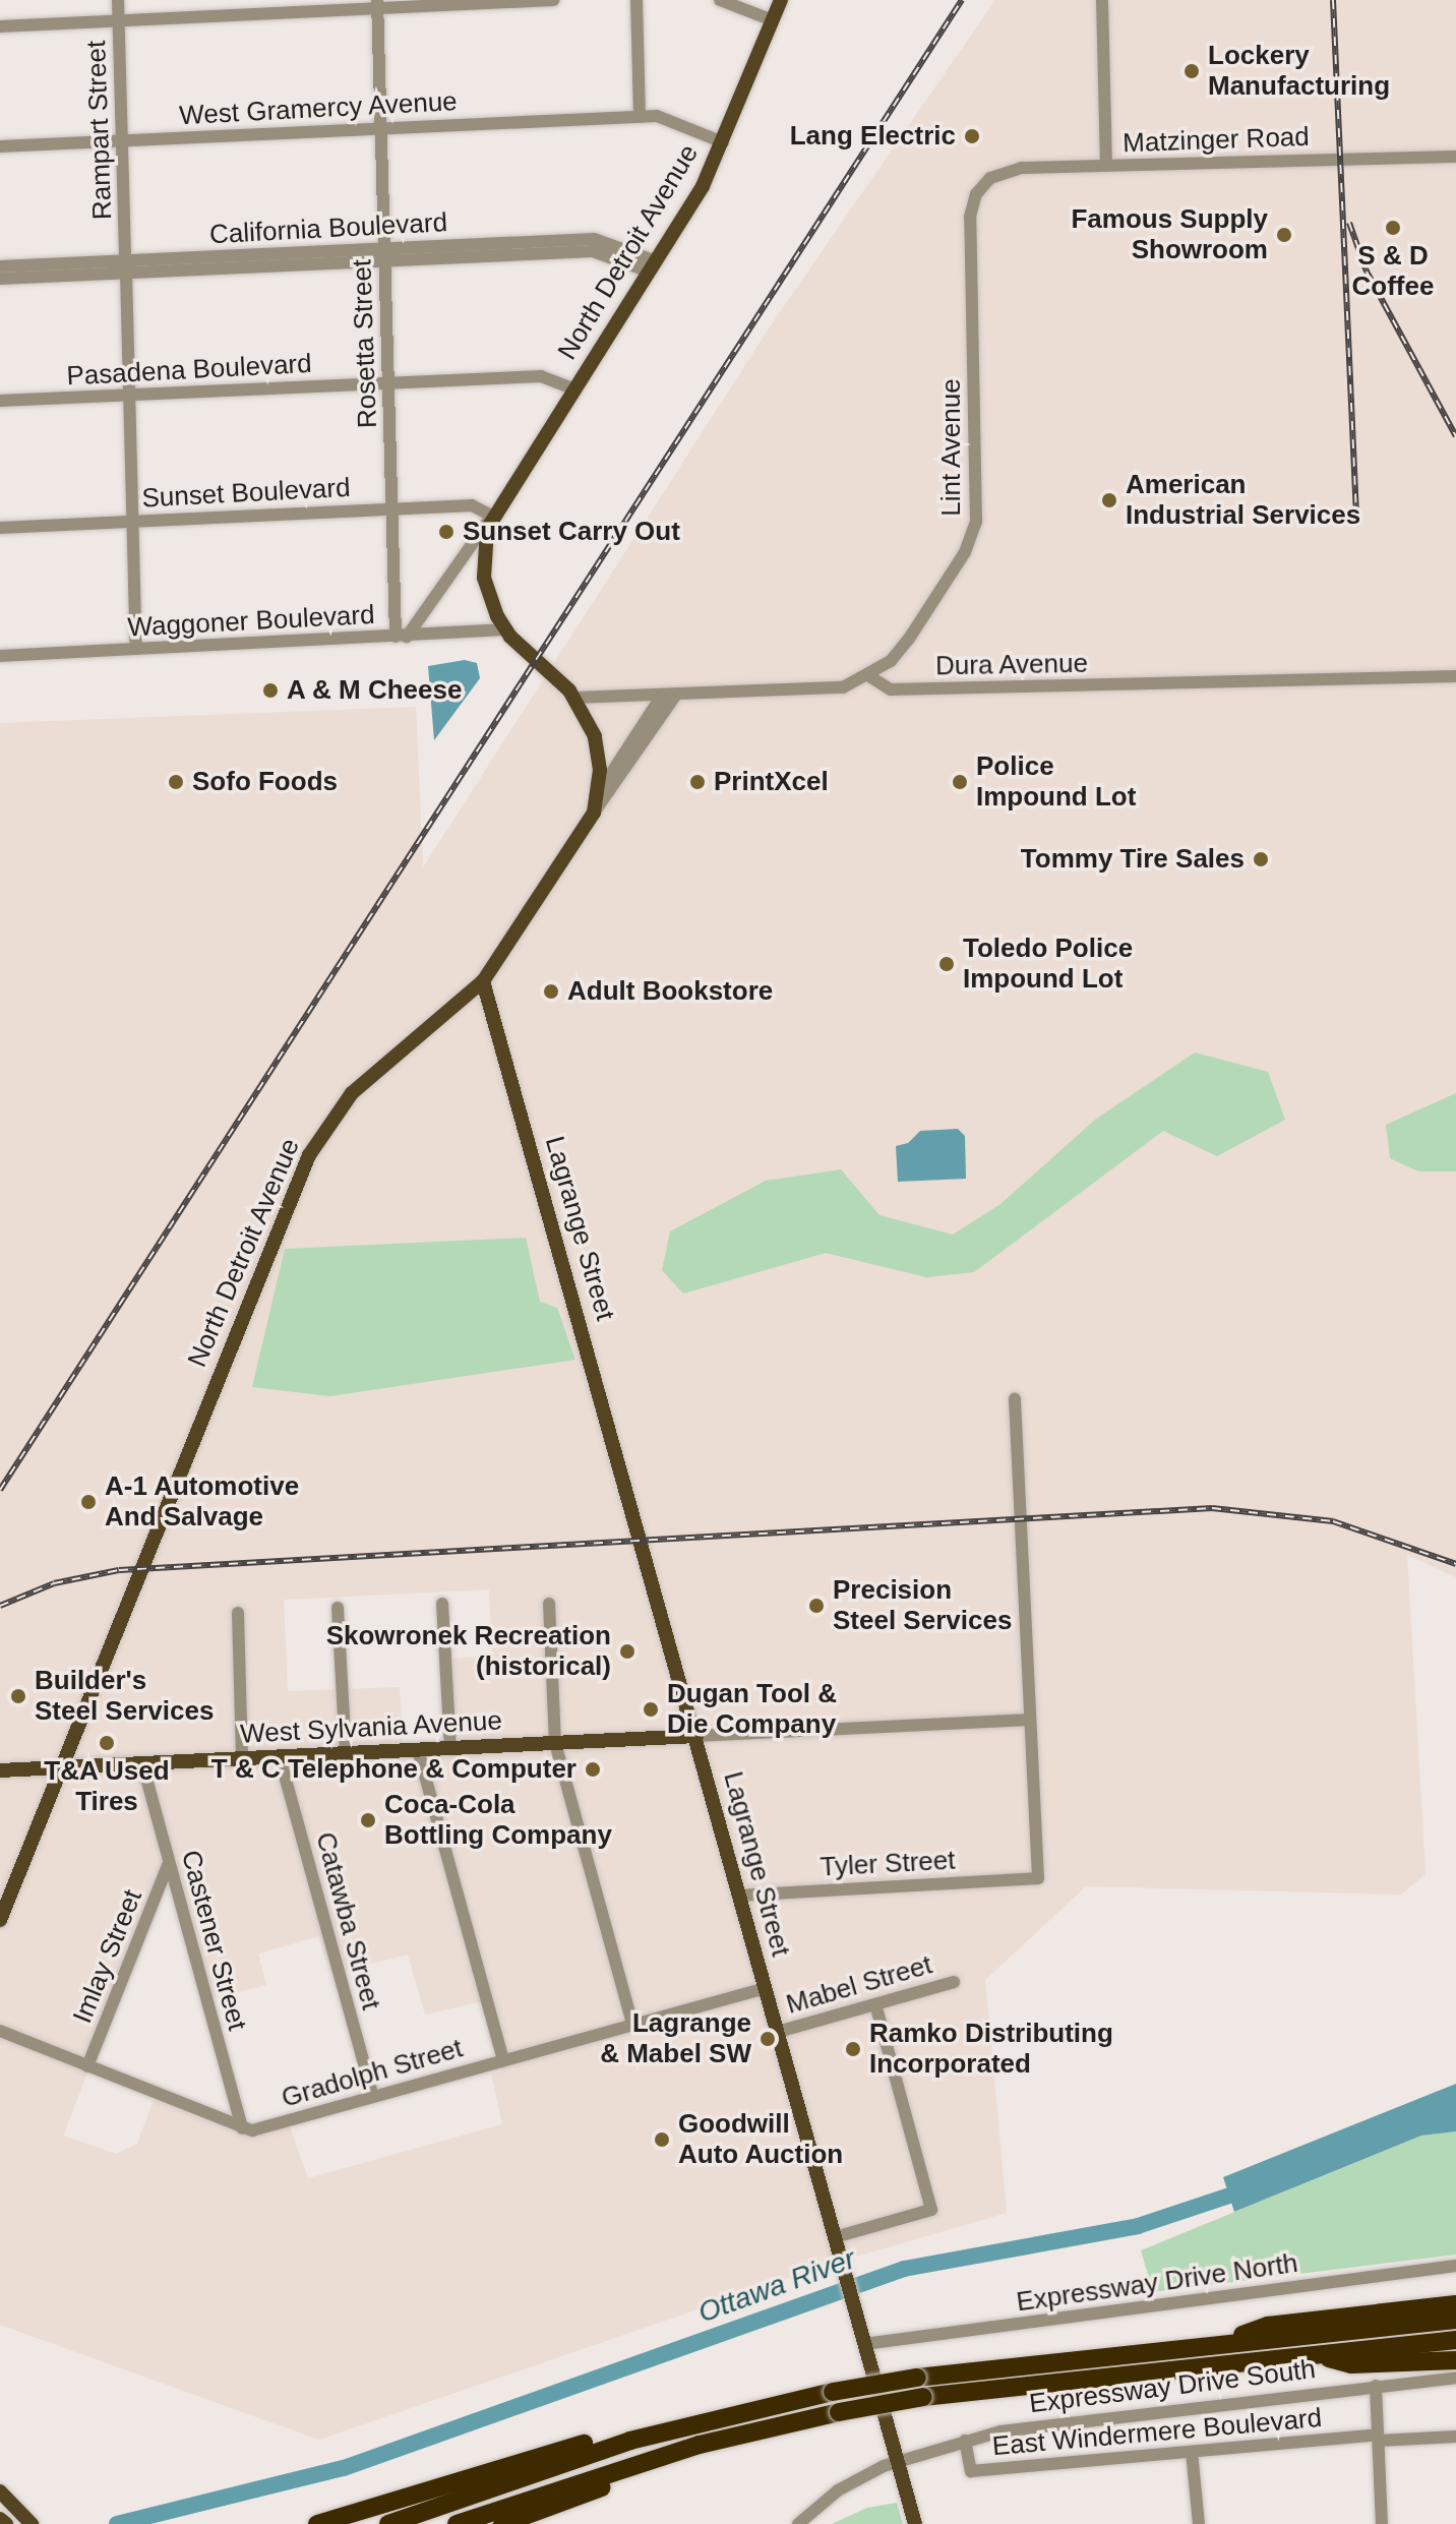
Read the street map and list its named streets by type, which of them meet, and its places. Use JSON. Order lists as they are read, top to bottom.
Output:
{
  "streets": {
    "main road": ["North Detroit Avenue", "Lagrange Street", "West Sylvania Avenue"],
    "street": [
      "West Gramercy Avenue",
      "Rampart Street",
      "Matzinger Road",
      "California Boulevard",
      "Rosetta Street",
      "Pasadena Boulevard",
      "Lint Avenue",
      "Sunset Boulevard",
      "Waggoner Boulevard",
      "Dura Avenue",
      "Tyler Street",
      "Catawba Street",
      "Castener Street",
      "Imlay Street",
      "Mabel Street",
      "Gradolph Street",
      "Expressway Drive North",
      "Expressway Drive South",
      "East Windermere Boulevard"
    ]
  },
  "crossings": [
    ["West Gramercy Avenue", "Rampart Street"],
    ["West Gramercy Avenue", "North Detroit Avenue"],
    ["West Gramercy Avenue", "Rosetta Street"],
    ["Rampart Street", "California Boulevard"],
    ["Rampart Street", "Pasadena Boulevard"],
    ["Rampart Street", "Sunset Boulevard"],
    ["Rampart Street", "Waggoner Boulevard"],
    ["Matzinger Road", "Lint Avenue"],
    ["California Boulevard", "North Detroit Avenue"],
    ["California Boulevard", "Rosetta Street"],
    ["North Detroit Avenue", "Rosetta Street"],
    ["North Detroit Avenue", "Pasadena Boulevard"],
    ["North Detroit Avenue", "Sunset Boulevard"],
    ["North Detroit Avenue", "Waggoner Boulevard"],
    ["North Detroit Avenue", "Lagrange Street"],
    ["North Detroit Avenue", "West Sylvania Avenue"],
    ["Rosetta Street", "Pasadena Boulevard"],
    ["Rosetta Street", "Sunset Boulevard"],
    ["Rosetta Street", "Waggoner Boulevard"],
    ["Lint Avenue", "Dura Avenue"],
    ["Lagrange Street", "West Sylvania Avenue"],
    ["Lagrange Street", "Tyler Street"],
    ["Lagrange Street", "Mabel Street"],
    ["Lagrange Street", "Gradolph Street"],
    ["Lagrange Street", "Expressway Drive North"],
    ["Lagrange Street", "Expressway Drive South"],
    ["West Sylvania Avenue", "Catawba Street"],
    ["West Sylvania Avenue", "Castener Street"],
    ["Catawba Street", "Gradolph Street"],
    ["Castener Street", "Imlay Street"],
    ["Castener Street", "Gradolph Street"],
    ["Expressway Drive South", "East Windermere Boulevard"]
  ],
  "water": ["Ottawa River"],
  "places": [
    "Lockery Manufacturing",
    "Lang Electric",
    "S & D Coffee",
    "Famous Supply Showroom",
    "American Industrial Services",
    "Sunset Carry Out",
    "A & M Cheese",
    "Sofo Foods",
    "PrintXcel",
    "Police Impound Lot",
    "Tommy Tire Sales",
    "Toledo Police Impound Lot",
    "Adult Bookstore",
    "A-1 Automotive And Salvage",
    "Precision Steel Services",
    "Skowronek Recreation (historical)",
    "Builder's Steel Services",
    "Dugan Tool & Die Company",
    "T&A Used Tires",
    "T & C Telephone & Computer",
    "Coca-Cola Bottling Company",
    "Lagrange & Mabel SW",
    "Ramko Distributing Incorporated",
    "Goodwill Auto Auction"
  ]
}
